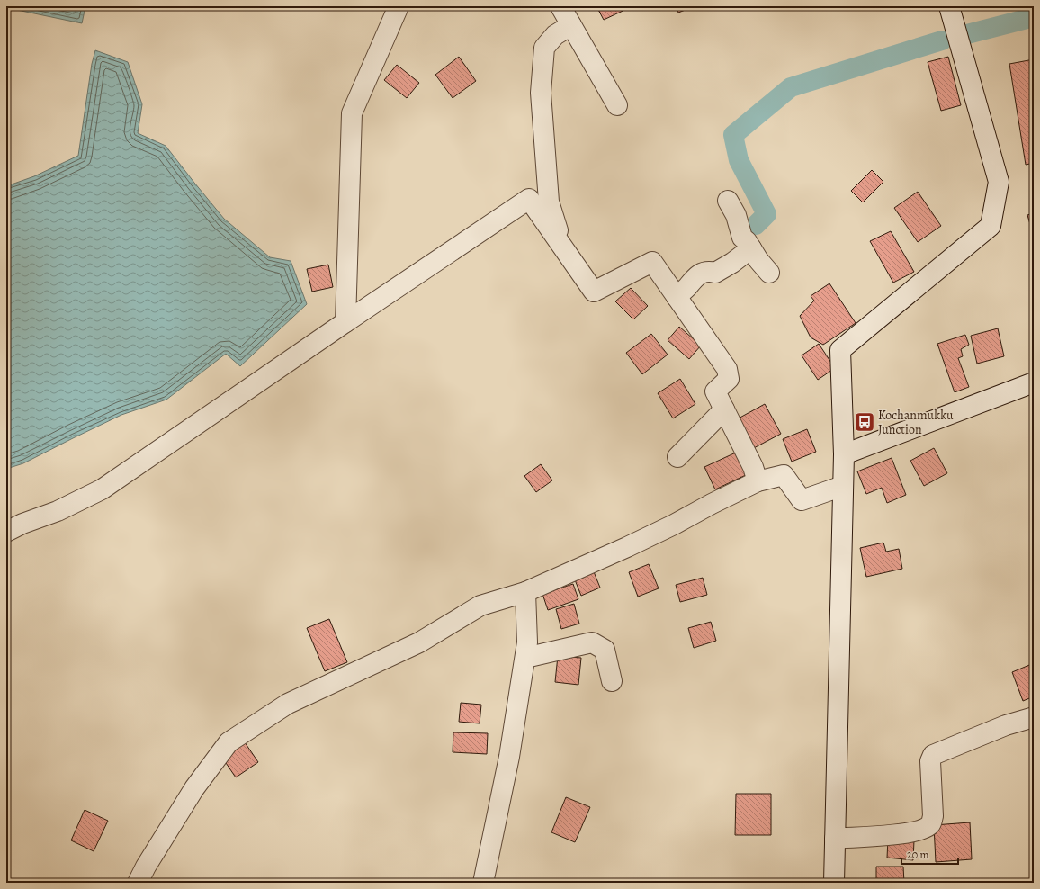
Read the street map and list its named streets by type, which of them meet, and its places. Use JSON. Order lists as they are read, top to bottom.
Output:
{
  "places": {
    "bus stop": ["Kochanmukku Junction"]
  },
  "scale_bar": "20 m"
}
